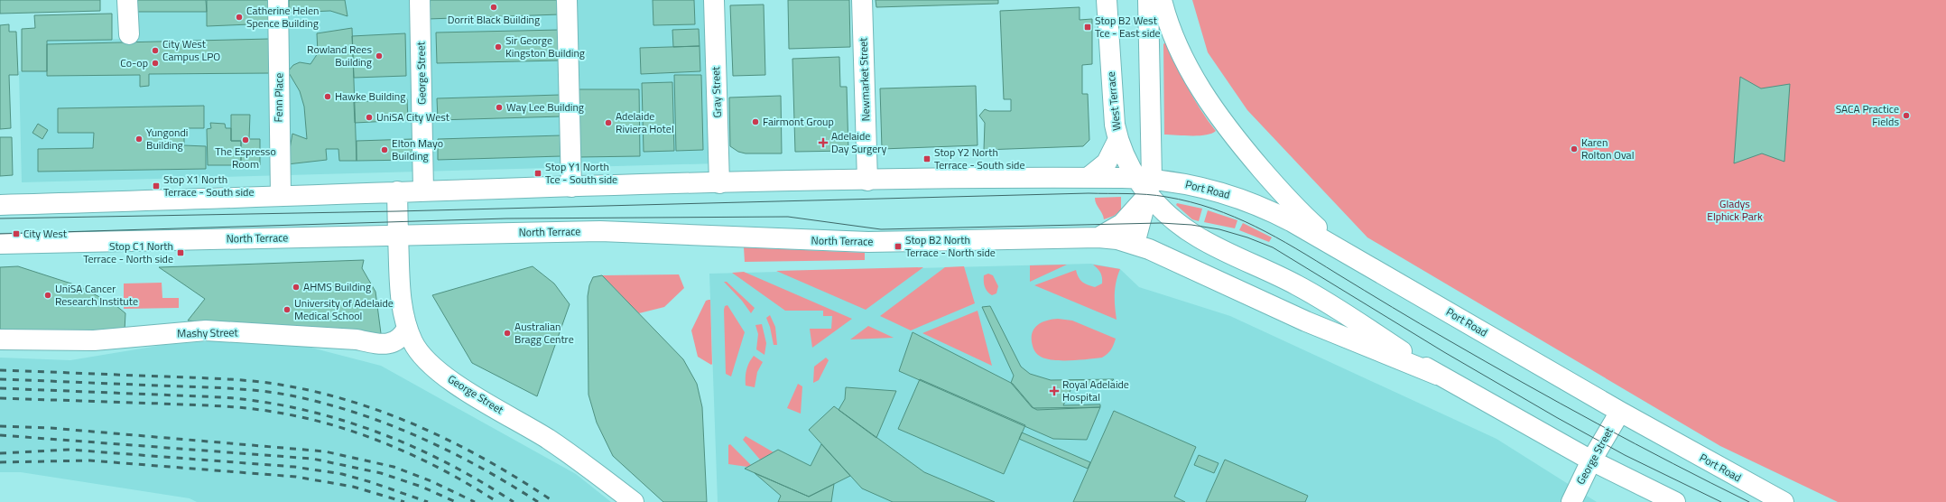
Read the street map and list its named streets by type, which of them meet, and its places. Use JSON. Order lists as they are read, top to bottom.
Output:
{
  "streets": {
    "main road": [
      "George Street",
      "Newmarket Street",
      "Gray Street",
      "Fenn Place",
      "West Terrace",
      "Port Road",
      "North Terrace",
      "Mashy Street"
    ]
  },
  "crossings": [
    ["George Street", "Port Road"],
    ["George Street", "North Terrace"],
    ["George Street", "Mashy Street"],
    ["West Terrace", "Port Road"],
    ["West Terrace", "North Terrace"],
    ["Port Road", "North Terrace"]
  ],
  "parks": ["Gladys Elphick Park"],
  "places": {
    "other": [
      "Dorrit Black Building",
      "Catherine Helen Spence Building",
      "Sir George Kingston Building",
      "City West Campus LPO",
      "Rowland Rees Building",
      "Co-op",
      "Hawke Building",
      "Way Lee Building",
      "SACA Practice Fields",
      "UniSA City West",
      "Fairmont Group",
      "Adelaide Riviera Hotel",
      "Yungondi Building",
      "The Espresso Room",
      "Karen Rolton Oval",
      "Elton Mayo Building",
      "AHMS Building",
      "UniSA Cancer Research Institute",
      "University of Adelaide Medical School",
      "Australian Bragg Centre"
    ],
    "transit": [
      "Stop B2 West Tce - East side",
      "Stop Y2 North Terrace - South side",
      "Stop Y1 North Tce - South side",
      "Stop X1 North Terrace - South side",
      "City West",
      "Stop B2 North Terrace - North side",
      "Stop C1 North Terrace - North side"
    ],
    "health": ["Adelaide Day Surgery", "Royal Adelaide Hospital"]
  }
}
